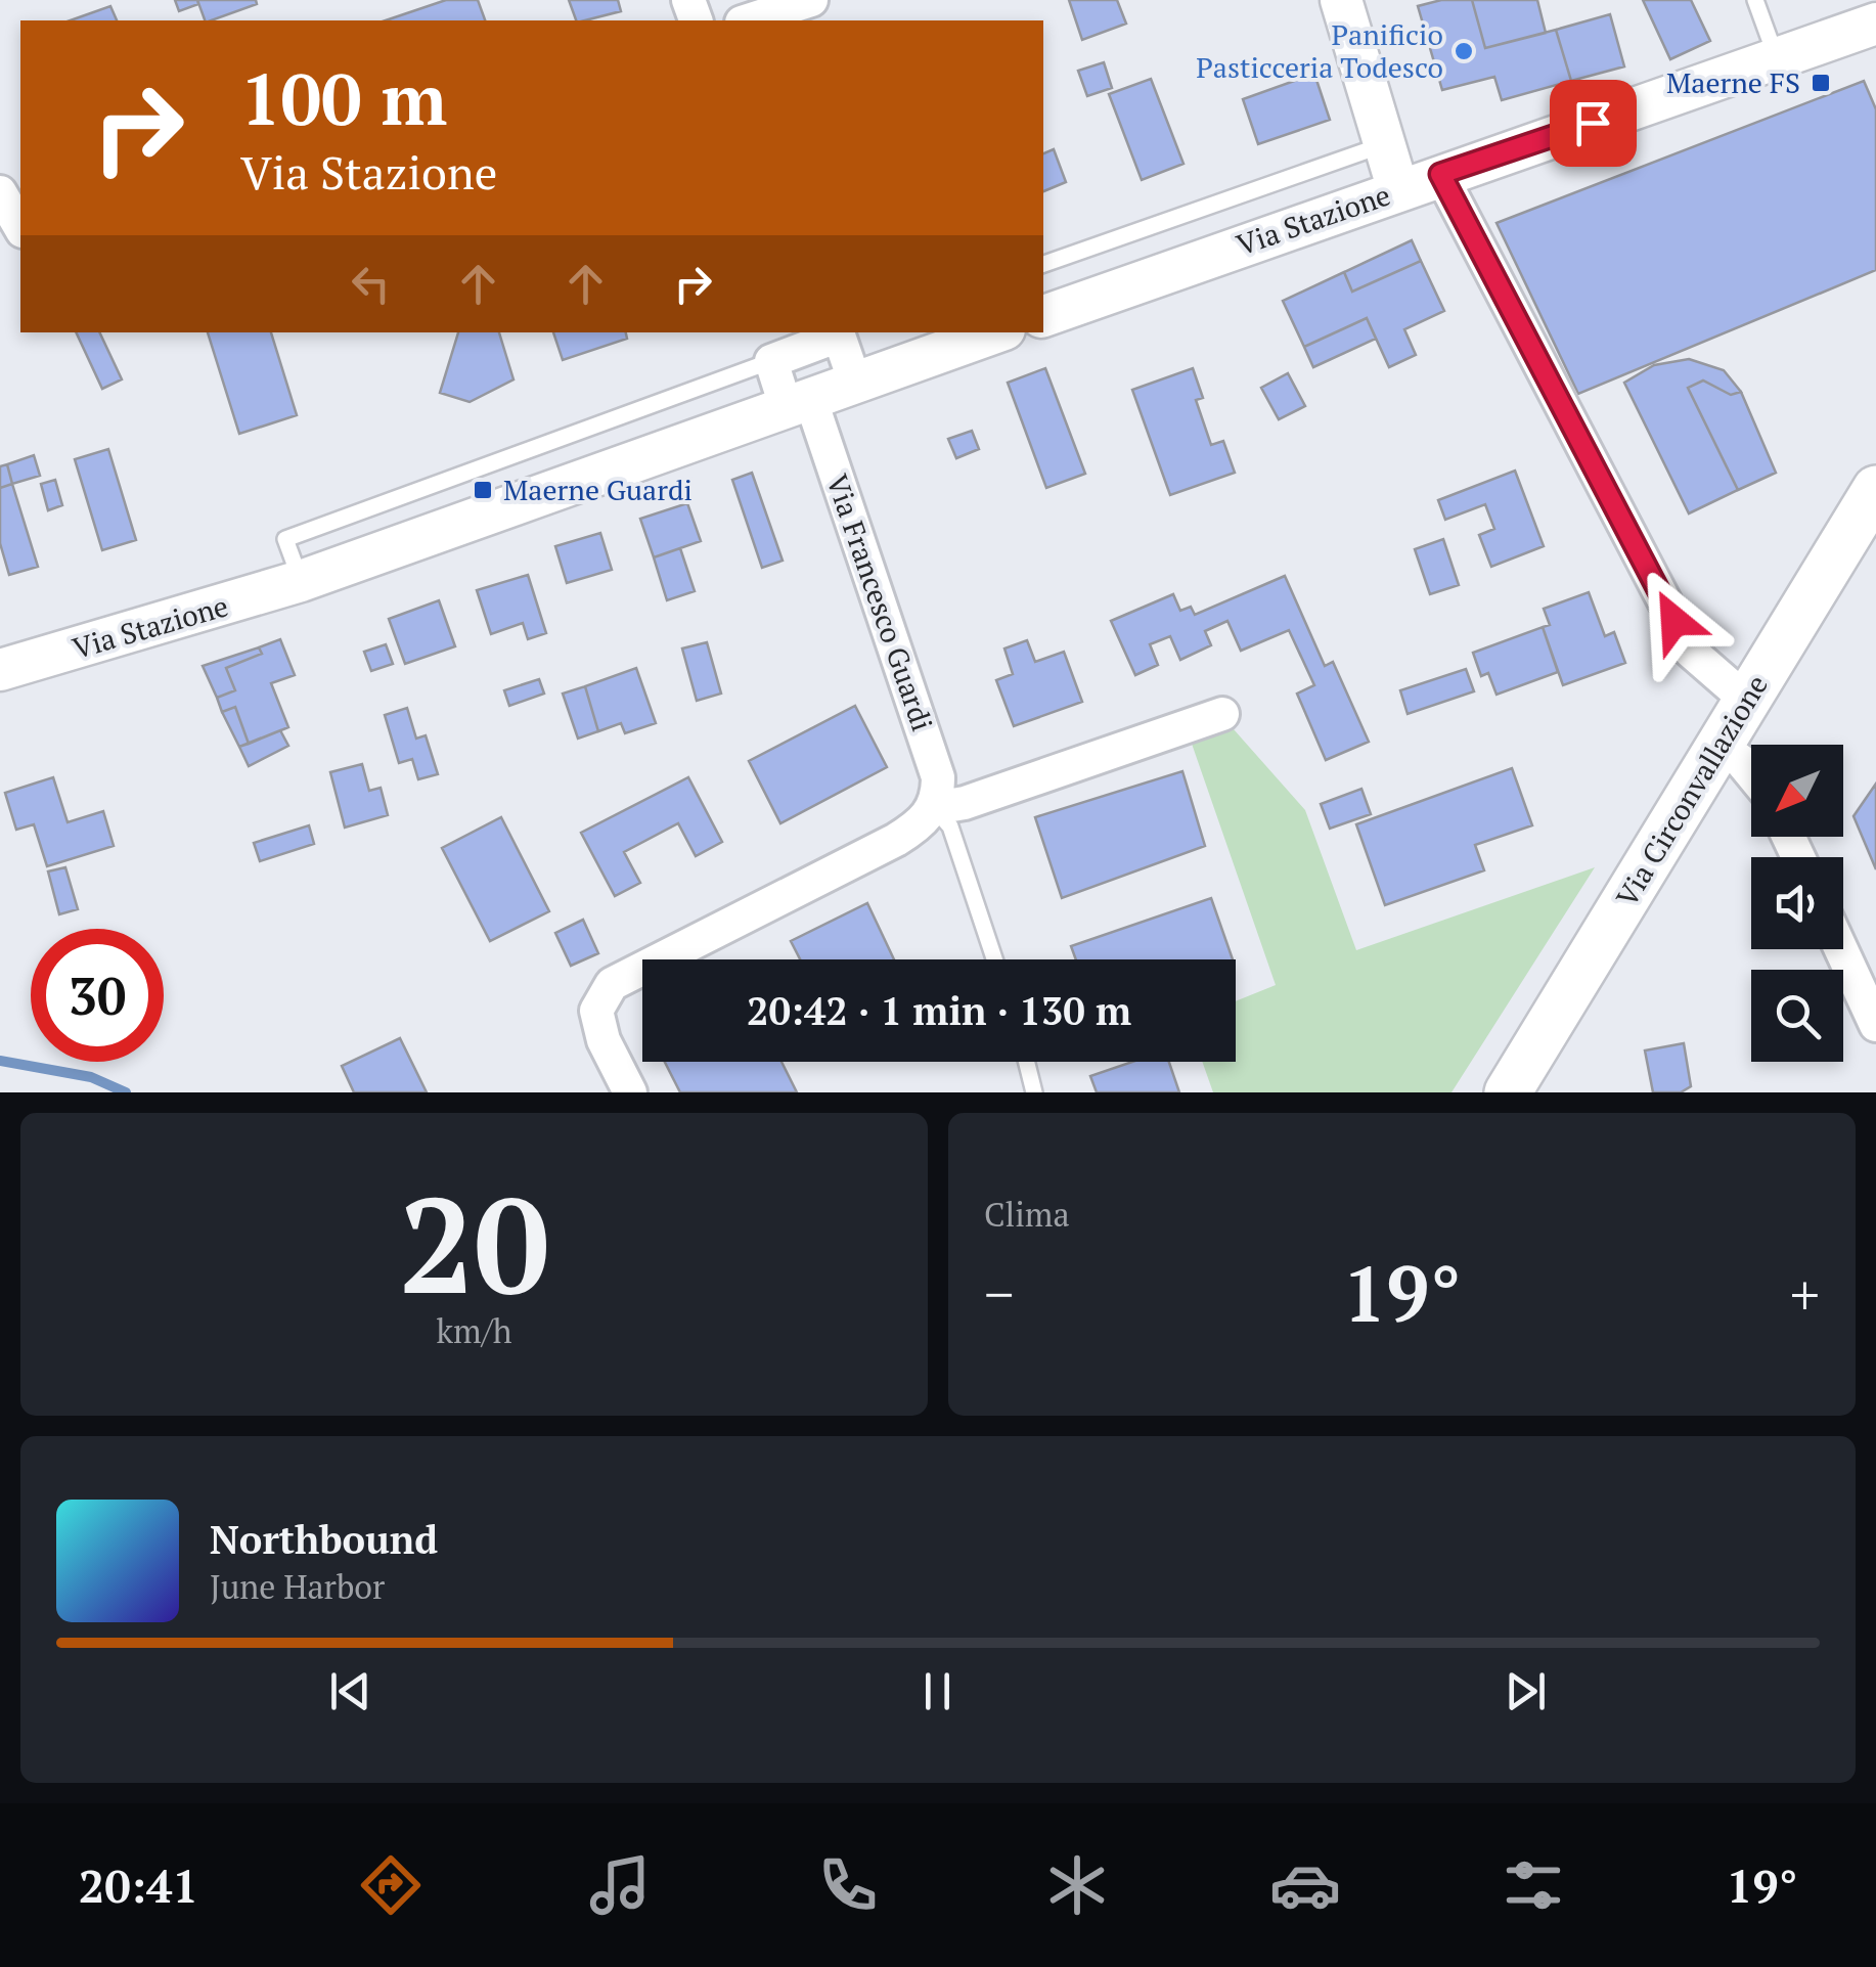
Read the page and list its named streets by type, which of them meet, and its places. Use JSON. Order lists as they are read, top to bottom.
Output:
{
  "streets": {
    "main road": ["Via Circonvallazione"],
    "street": ["Via Stazione", "Via Francesco Guardi"]
  },
  "crossings": [
    ["Via Stazione", "Via Francesco Guardi"]
  ],
  "places": {
    "other": ["Panificio Pasticceria Todesco"],
    "transit": ["Maerne FS", "Maerne Guardi"]
  },
  "north": "bottom left",
  "page": {
    "turn": ["100 m", "Via Stazione"],
    "limit": "30",
    "trip": "20:42 · 1 min · 130 m",
    "tile": [
      ["20", "km/h"],
      "Clima"
    ],
    "heat": ["−", "19°", "+"],
    "song": ["Northbound", "June Harbor"],
    "tabs": ["20:41", "19°"]
  }
}
